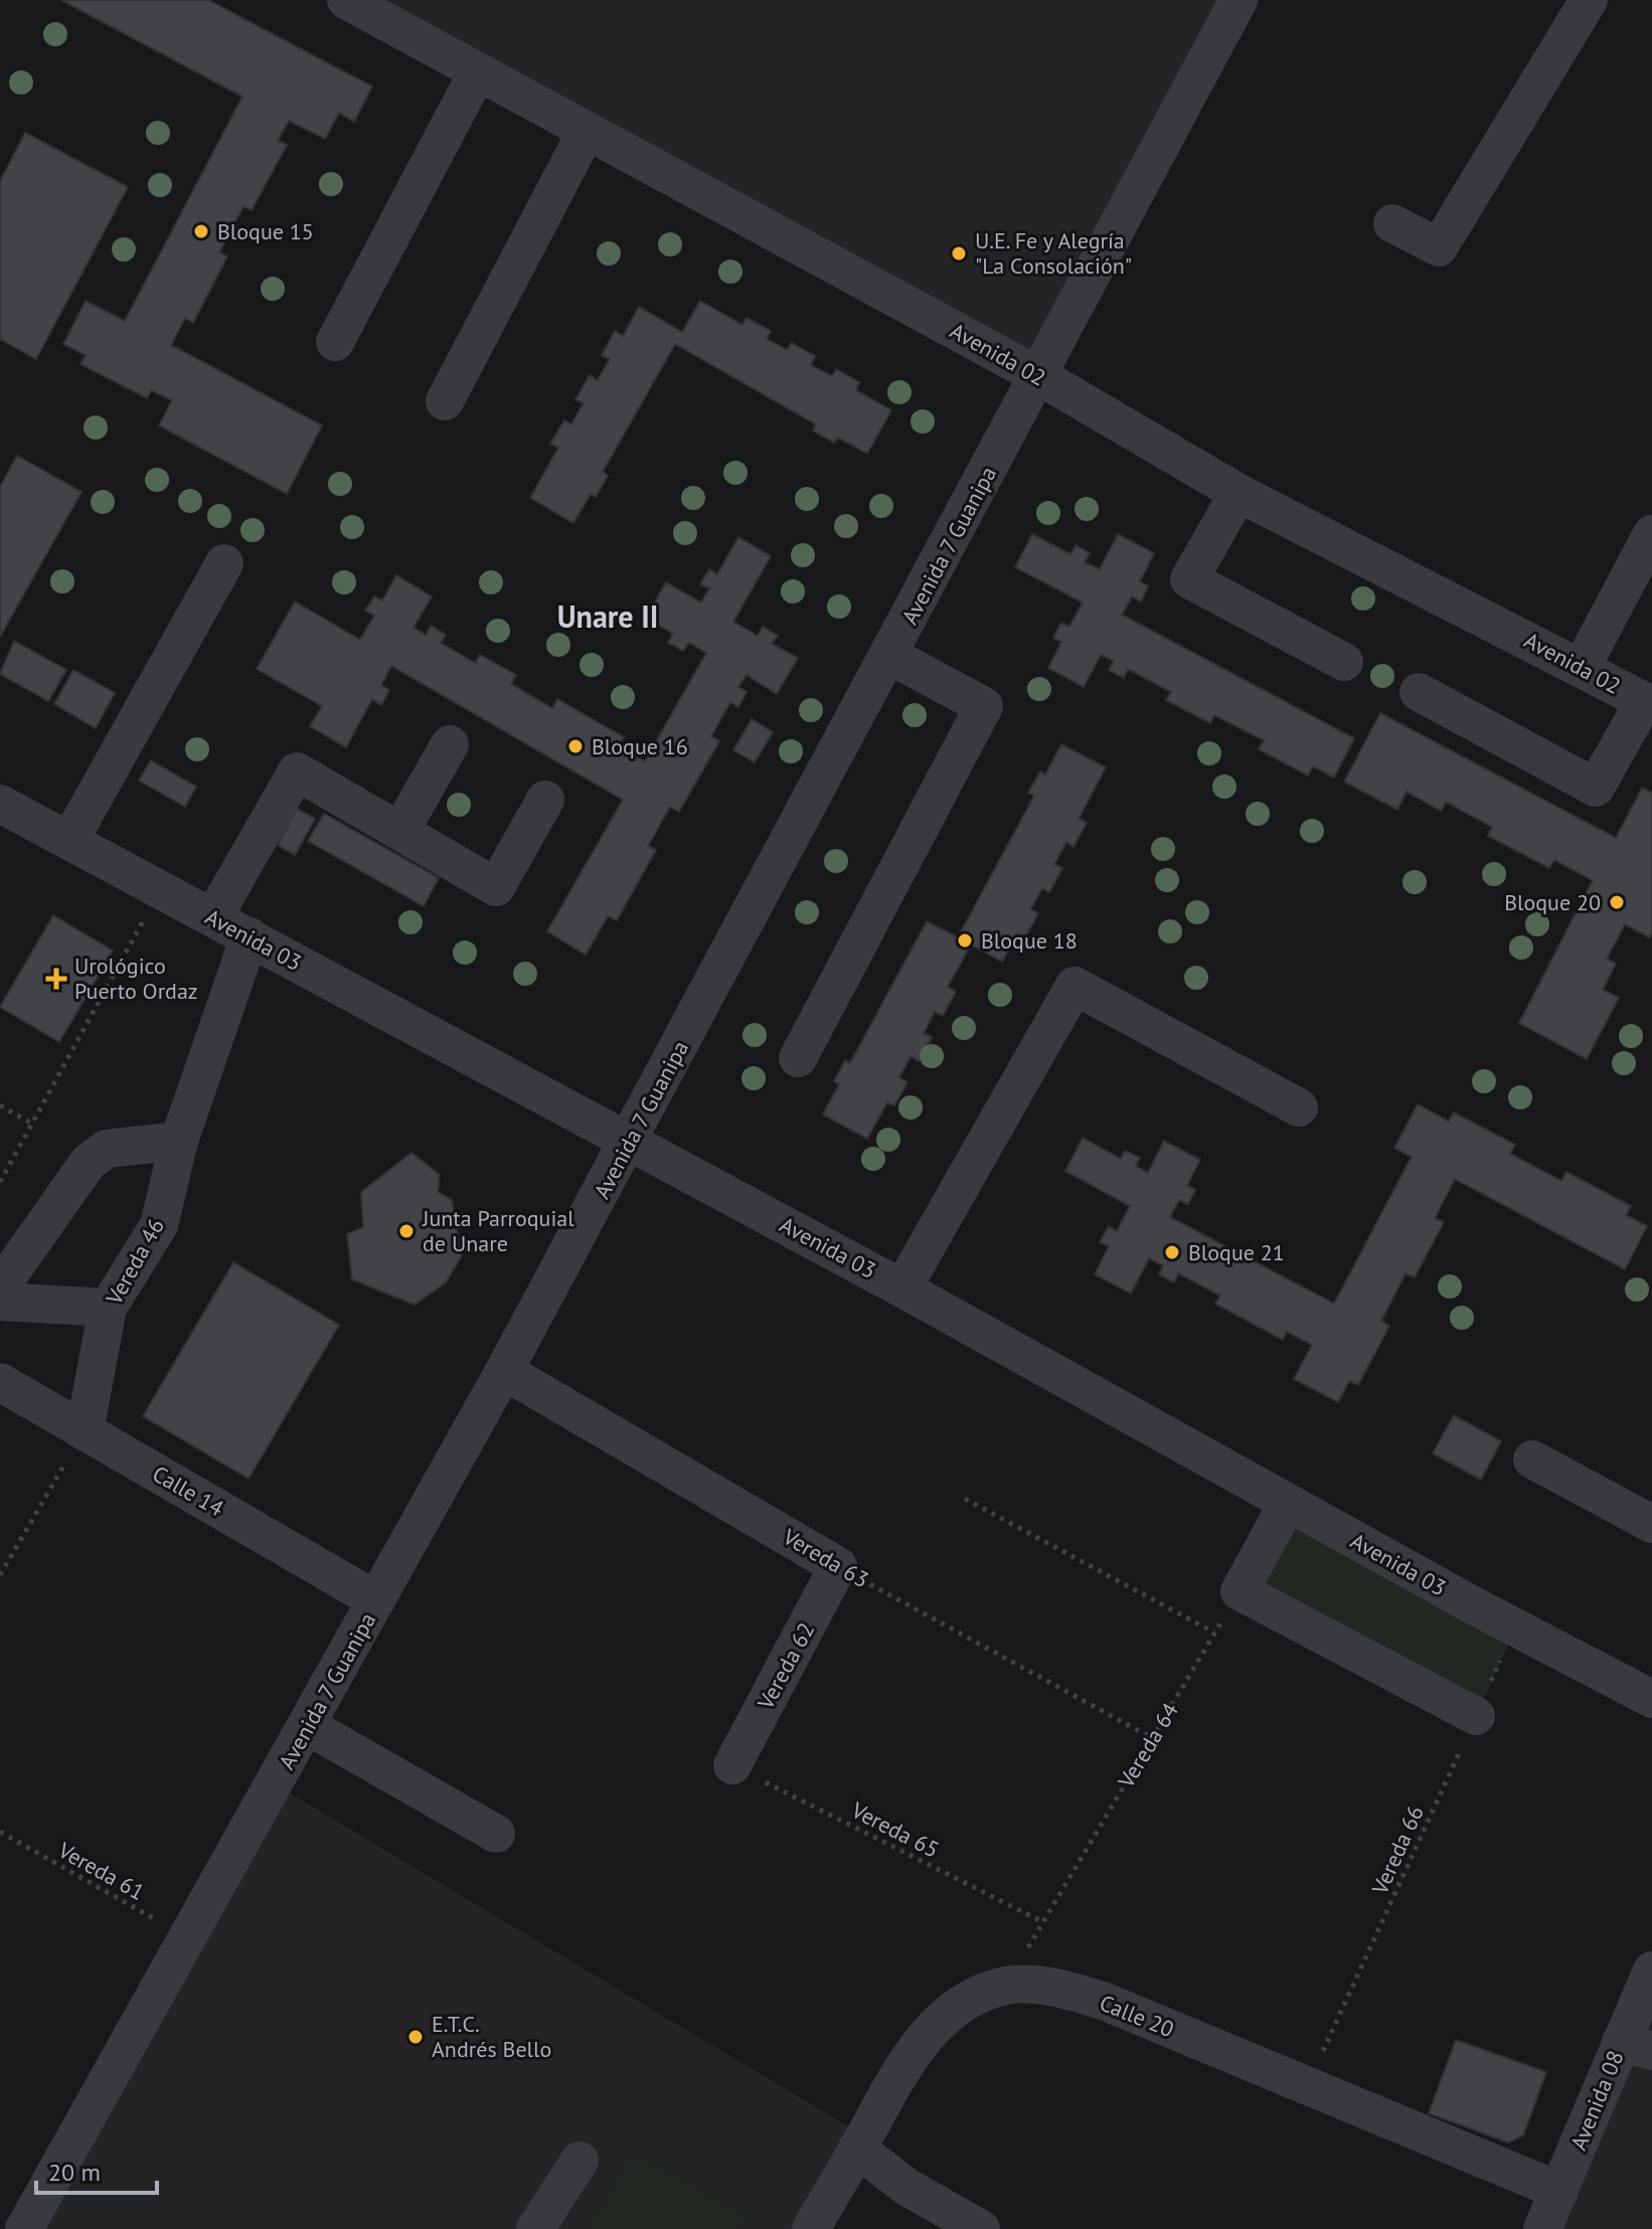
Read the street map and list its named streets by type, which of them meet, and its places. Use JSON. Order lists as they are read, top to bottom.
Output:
{
  "streets": {
    "street": [
      "Avenida 02",
      "Avenida 7 Guanipa",
      "Avenida 03",
      "Vereda 46",
      "Calle 14",
      "Vereda 63",
      "Vereda 62",
      "Calle 20",
      "Avenida 08"
    ],
    "path": [
      "Vereda 64",
      "Vereda 65",
      "Vereda 66",
      "Vereda 61"
    ]
  },
  "crossings": [
    ["Avenida 02", "Avenida 7 Guanipa"],
    ["Avenida 7 Guanipa", "Avenida 03"],
    ["Avenida 7 Guanipa", "Calle 14"],
    ["Avenida 7 Guanipa", "Vereda 63"],
    ["Avenida 7 Guanipa", "Vereda 61"],
    ["Avenida 03", "Vereda 46"],
    ["Avenida 03", "Vereda 66"],
    ["Vereda 46", "Calle 14"],
    ["Vereda 63", "Vereda 62"],
    ["Vereda 63", "Vereda 64"],
    ["Vereda 62", "Vereda 65"],
    ["Vereda 64", "Vereda 65"],
    ["Vereda 64", "Calle 20"],
    ["Vereda 66", "Calle 20"],
    ["Calle 20", "Avenida 08"]
  ],
  "districts": ["Unare II"],
  "places": {
    "other": [
      "Bloque 15",
      "U.E. Fe y Alegría \"La Consolación\"",
      "Bloque 16",
      "Bloque 20",
      "Bloque 18",
      "Junta Parroquial de Unare",
      "Bloque 21",
      "E.T.C. Andrés Bello"
    ],
    "health": ["Urológico Puerto Ordaz"]
  },
  "scale_bar": "20 m"
}
